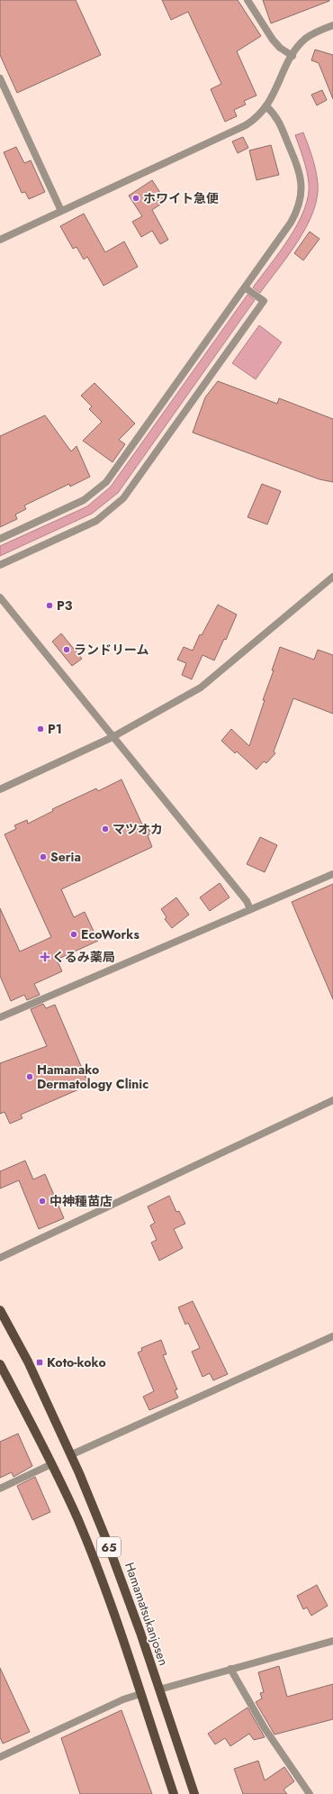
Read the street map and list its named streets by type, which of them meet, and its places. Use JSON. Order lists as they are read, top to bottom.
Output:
{
  "streets": {
    "main road": ["65", "Hamamatsukanjosen"]
  },
  "places": {
    "other": [
      "ホワイト急便",
      "P3",
      "ランドリーム",
      "P1",
      "マツオカ",
      "Seria",
      "EcoWorks",
      "Hamanako Dermatology Clinic",
      "中神種苗店"
    ],
    "health": ["くるみ薬局"],
    "transit": ["Koto-koko"]
  }
}
